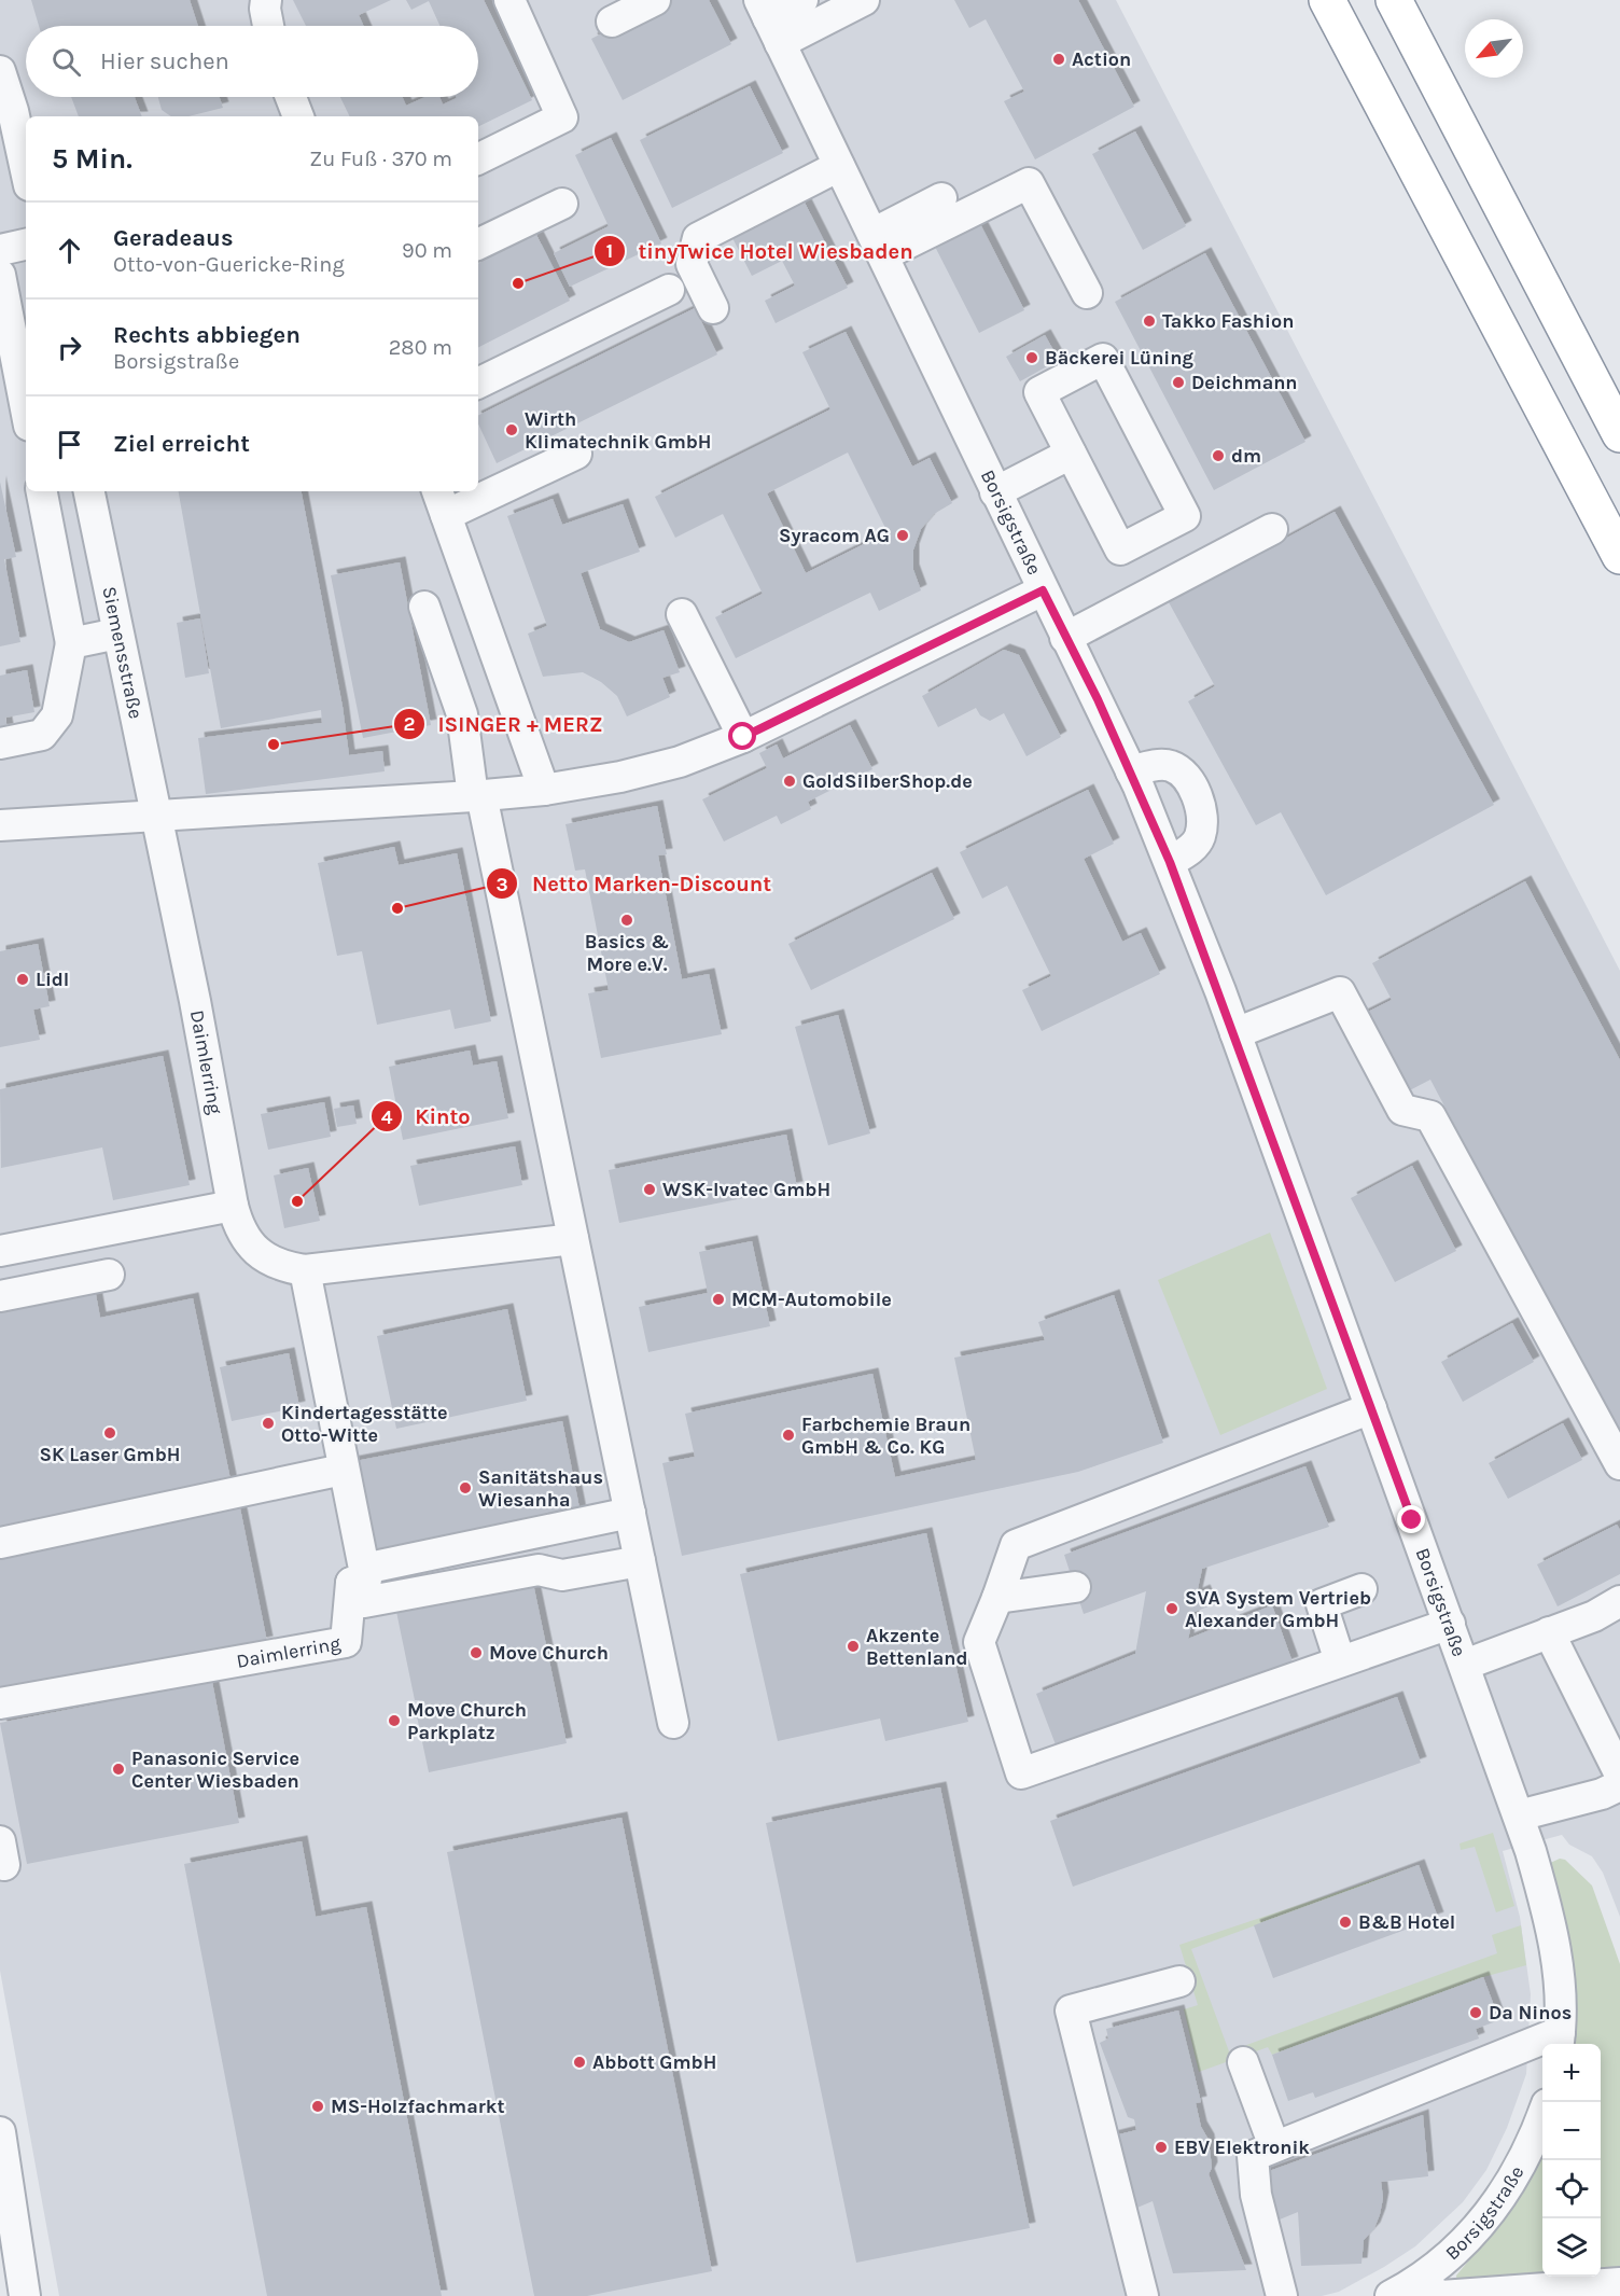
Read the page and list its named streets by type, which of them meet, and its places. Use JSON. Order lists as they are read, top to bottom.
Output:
{
  "streets": {
    "street": ["Borsigstraße", "Siemensstraße", "Daimlerring"]
  },
  "crossings": [
    ["Siemensstraße", "Daimlerring"]
  ],
  "places": [
    "Action",
    "tinyTwice Hotel Wiesbaden",
    "Takko Fashion",
    "Bäckerei Lüning",
    "Deichmann",
    "Wirth Klimatechnik GmbH",
    "dm",
    "Syracom AG",
    "ISINGER + MERZ",
    "GoldSilberShop.de",
    "Netto Marken-Discount",
    "Basics & More e.V.",
    "Lidl",
    "WSK-Ivatec GmbH",
    "Kinto",
    "MCM-Automobile",
    "Kindertagesstätte Otto-Witte",
    "SK Laser GmbH",
    "Farbchemie Braun GmbH & Co. KG",
    "Sanitätshaus Wiesanha",
    "SVA System Vertrieb Alexander GmbH",
    "Akzente Bettenland",
    "Move Church",
    "Move Church Parkplatz",
    "Panasonic Service Center Wiesbaden",
    "B&B Hotel",
    "Da Ninos",
    "Abbott GmbH",
    "MS-Holzfachmarkt",
    "EBV Elektronik"
  ],
  "north": "bottom left",
  "page": {
    "search": "Hier suchen",
    "heading": ["5 Min.", "Zu Fuß · 370 m"],
    "list": [
      ["Geradeaus", "Otto-von-Guericke-Ring", "90 m"],
      ["Rechts abbiegen", "Borsigstraße", "280 m"],
      "Ziel erreicht"
    ],
    "map_buttons": ["+", "−"]
  }
}
